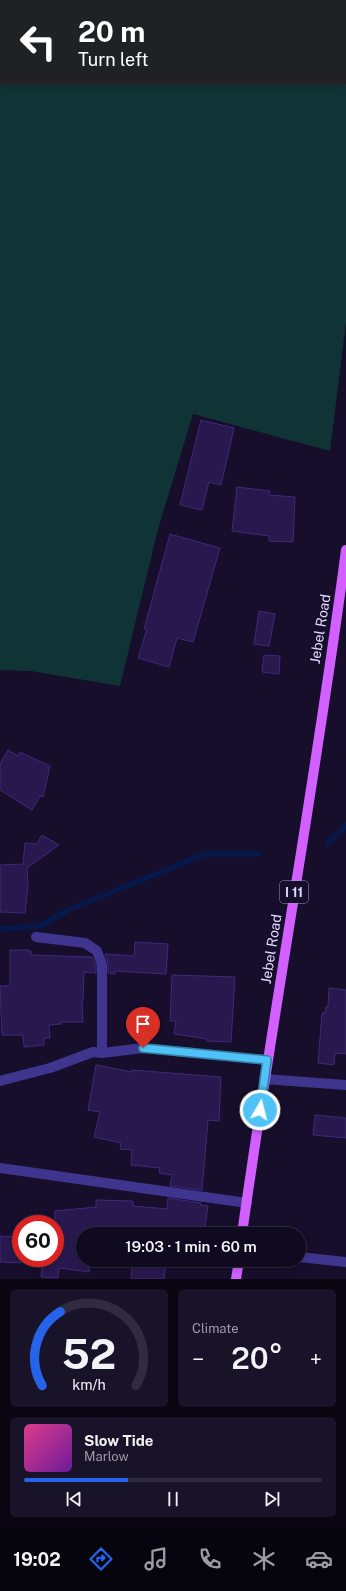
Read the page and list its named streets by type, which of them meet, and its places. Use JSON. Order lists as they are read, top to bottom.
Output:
{
  "streets": {
    "main road": ["Jebel Road", "I 11"]
  },
  "page": {
    "turn": ["20 m", "Turn left"],
    "limit": "60",
    "trip": "19:03 · 1 min · 60 m",
    "tile": "Climate",
    "heat": ["−", "20°", "+"],
    "song": ["Slow Tide", "Marlow"],
    "tabs": "19:02",
    "gauge": ["52", "km/h"]
  }
}
